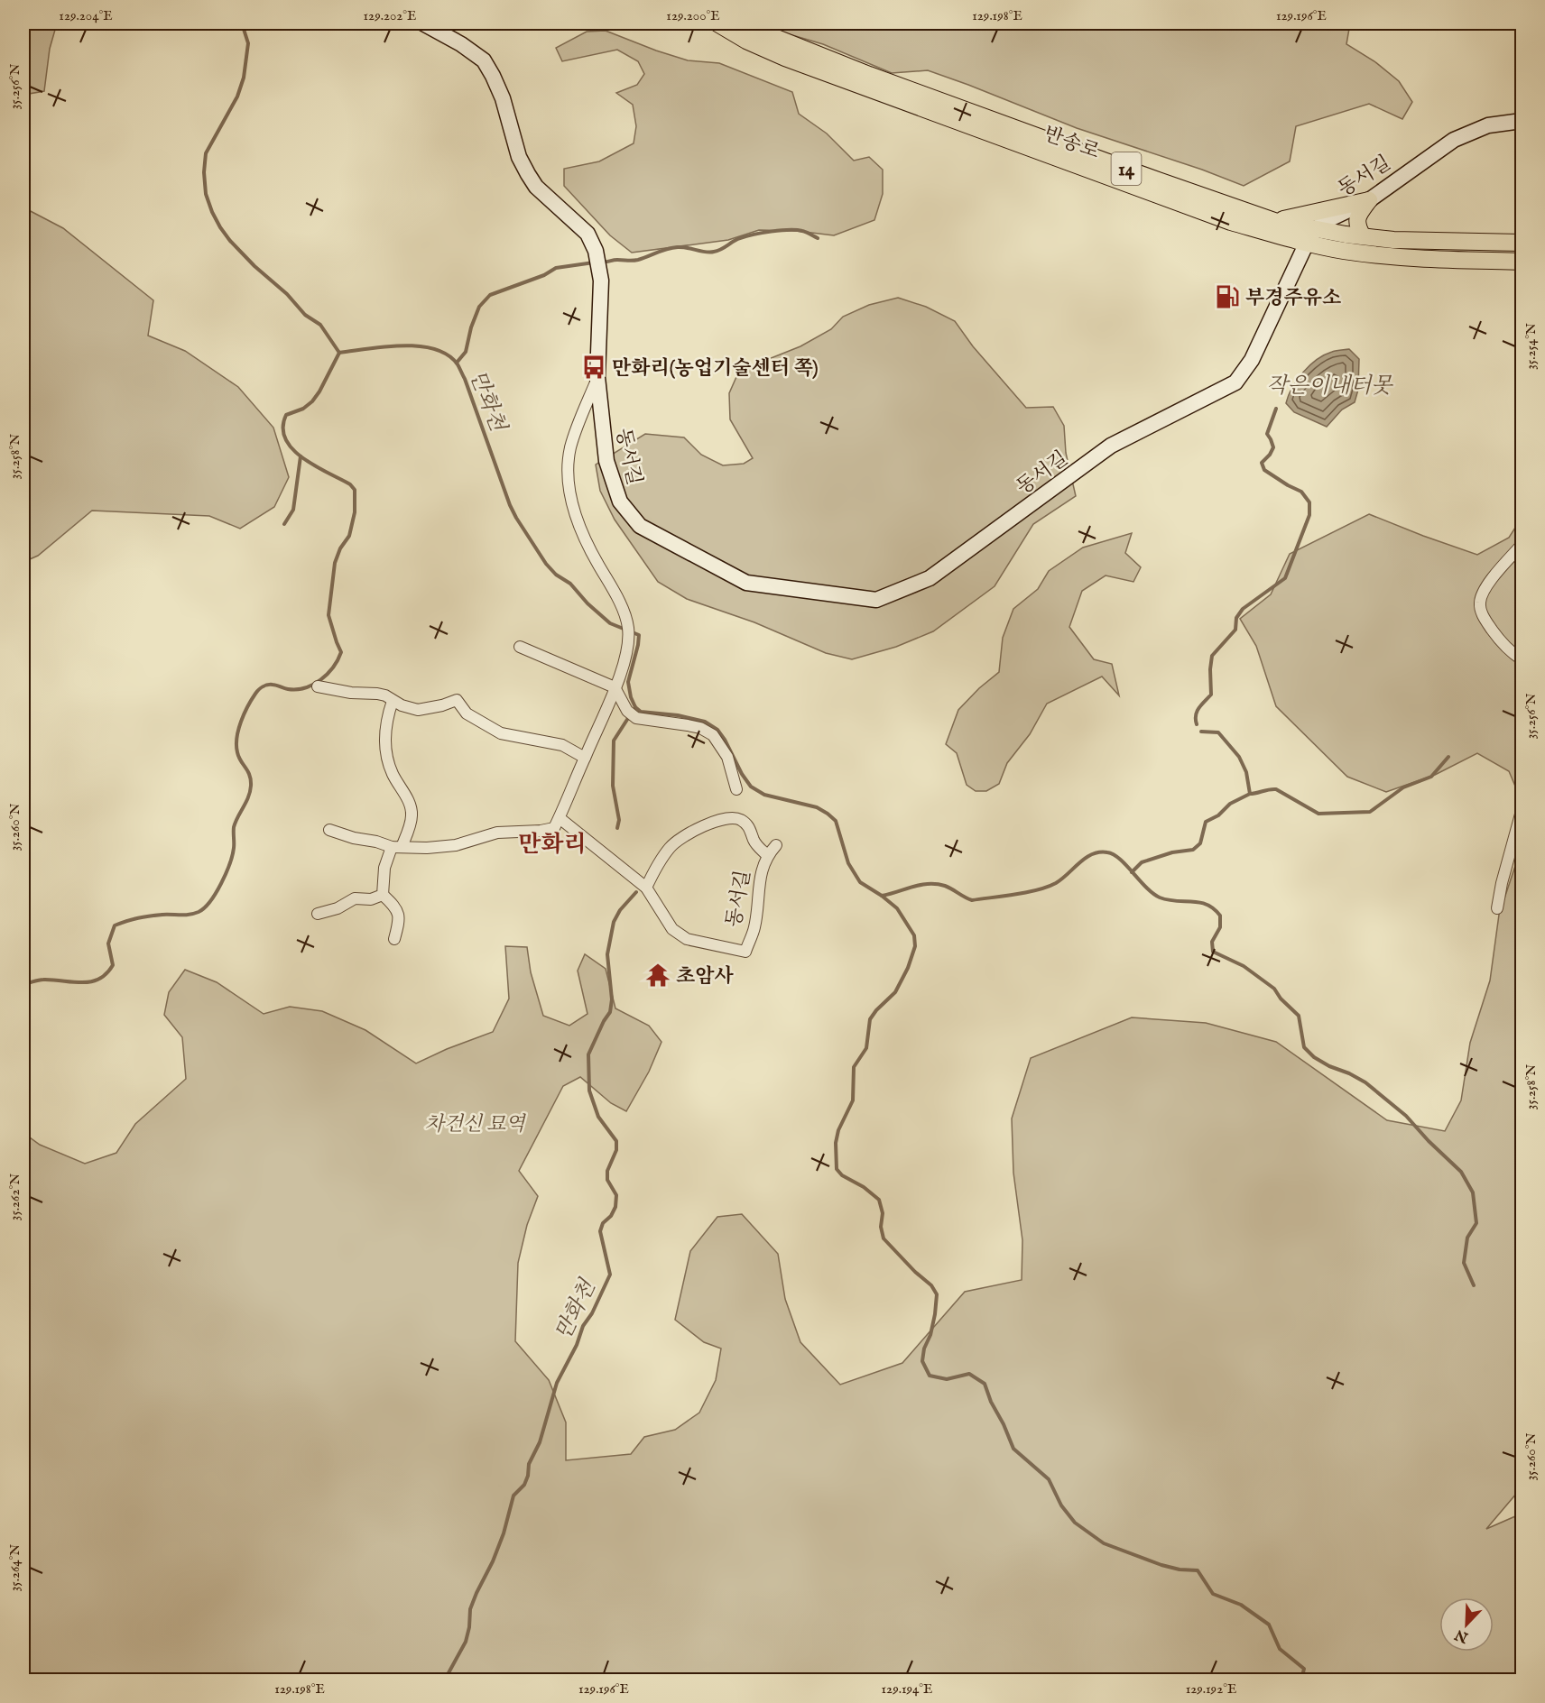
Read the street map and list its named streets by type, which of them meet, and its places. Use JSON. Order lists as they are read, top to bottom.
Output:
{
  "streets": {
    "main road": ["반송로", "14"],
    "street": ["동서길"]
  },
  "crossings": [
    ["반송로", "동서길"]
  ],
  "districts": ["만화리"],
  "water": ["작은이내터못", "만화천"],
  "parks": ["차건신 묘역"],
  "places": {
    "fuel station": ["부경주유소"],
    "bus stop": ["만화리(농업기술센터 쪽)"],
    "temple": ["초암사"]
  },
  "north": "bottom left",
  "coordinates": [
    "129.204°E",
    "129.202°E",
    "129.200°E",
    "129.198°E",
    "129.196°E",
    "35.256°N",
    "35.254°N",
    "35.258°N",
    "35.260°N",
    "35.262°N",
    "35.264°N",
    "129.194°E",
    "129.192°E"
  ]
}
